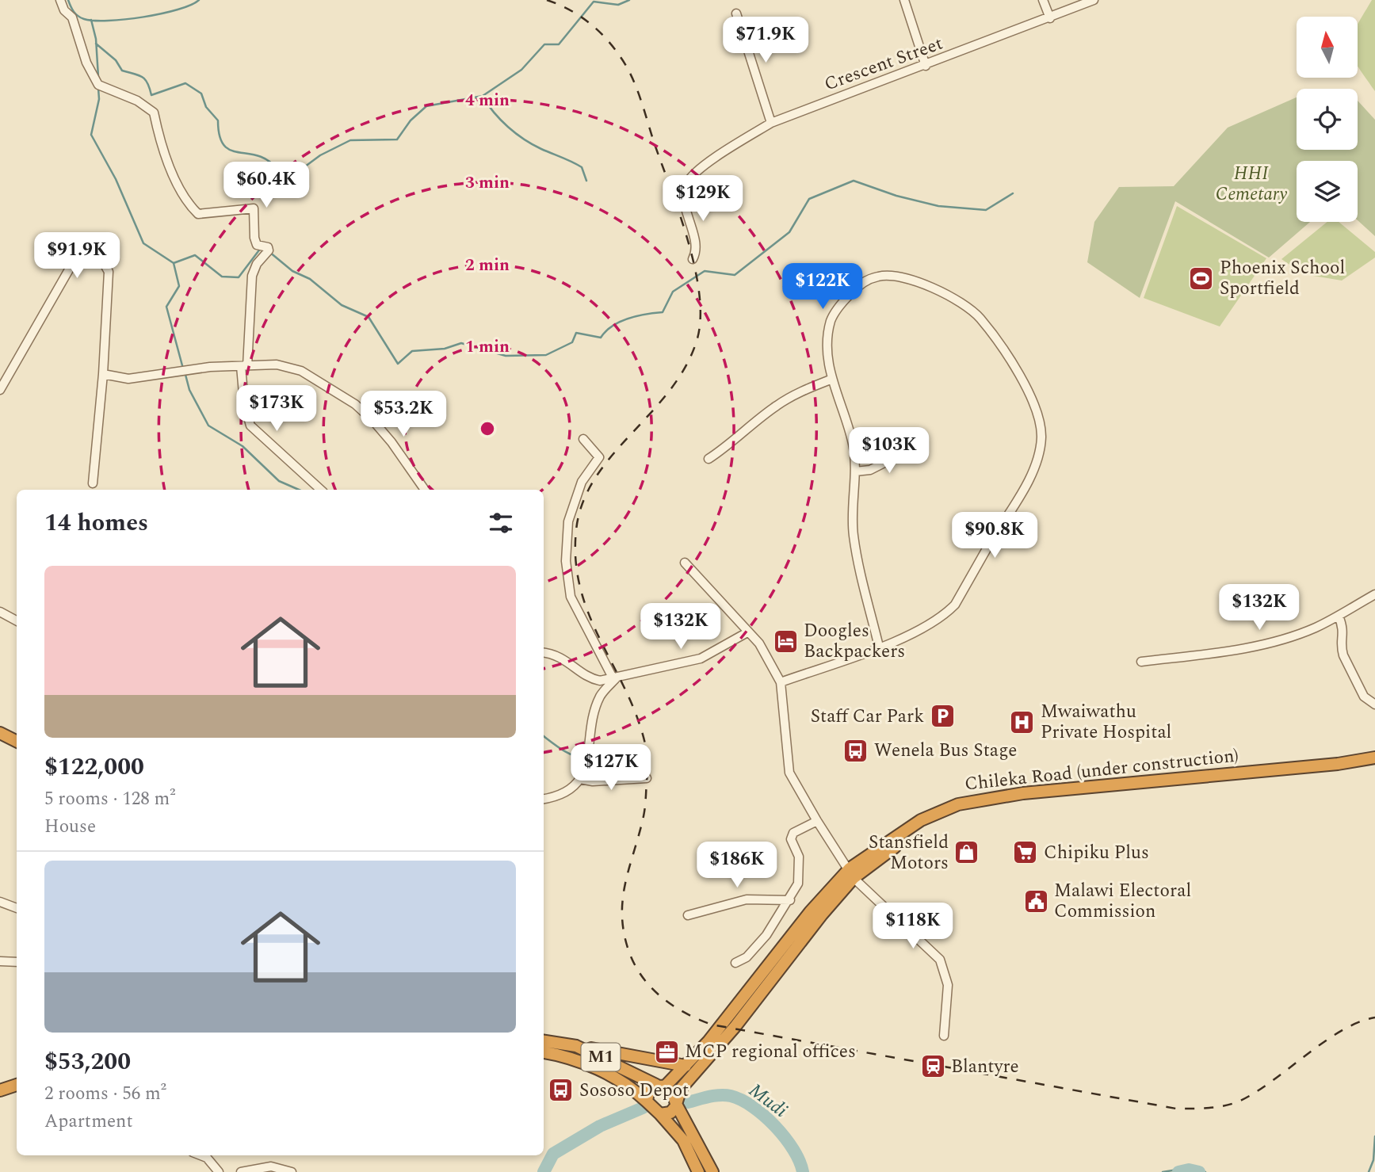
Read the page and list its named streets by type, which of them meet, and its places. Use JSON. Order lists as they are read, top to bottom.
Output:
{
  "streets": {
    "highway": ["Chileka Road (under construction)", "M1"],
    "street": ["Crescent Street"]
  },
  "water": ["Mudi"],
  "parks": ["HHI Cemetary"],
  "places": {
    "sports": ["Phoenix School Sportfield"],
    "hotel": ["Doogles Backpackers"],
    "parking": ["Staff Car Park"],
    "hospital": ["Mwaiwathu Private Hospital"],
    "bus stop": ["Wenela Bus Stage", "Sososo Depot"],
    "shop": ["Stansfield Motors"],
    "supermarket": ["Chipiku Plus"],
    "public building": ["Malawi Electoral Commission"],
    "office": ["MCP regional offices"],
    "station": ["Blantyre"]
  },
  "north": "top",
  "page": {
    "price": [
      "$71.9K",
      "$60.4K",
      "$129K",
      "$91.9K",
      "$122K",
      "$173K",
      "$53.2K",
      "$103K",
      "$90.8K",
      "$132K",
      "$132K",
      "$127K",
      "$186K",
      "$118K"
    ],
    "heading": "14 homes",
    "list": [
      {
        "name": "$122,000",
        "note": "5 rooms · 128 m² · House"
      },
      {
        "name": "$53,200",
        "note": "2 rooms · 56 m² · Apartment"
      }
    ]
  },
  "rings": [
    "4 min",
    "3 min",
    "2 min",
    "1 min"
  ]
}
